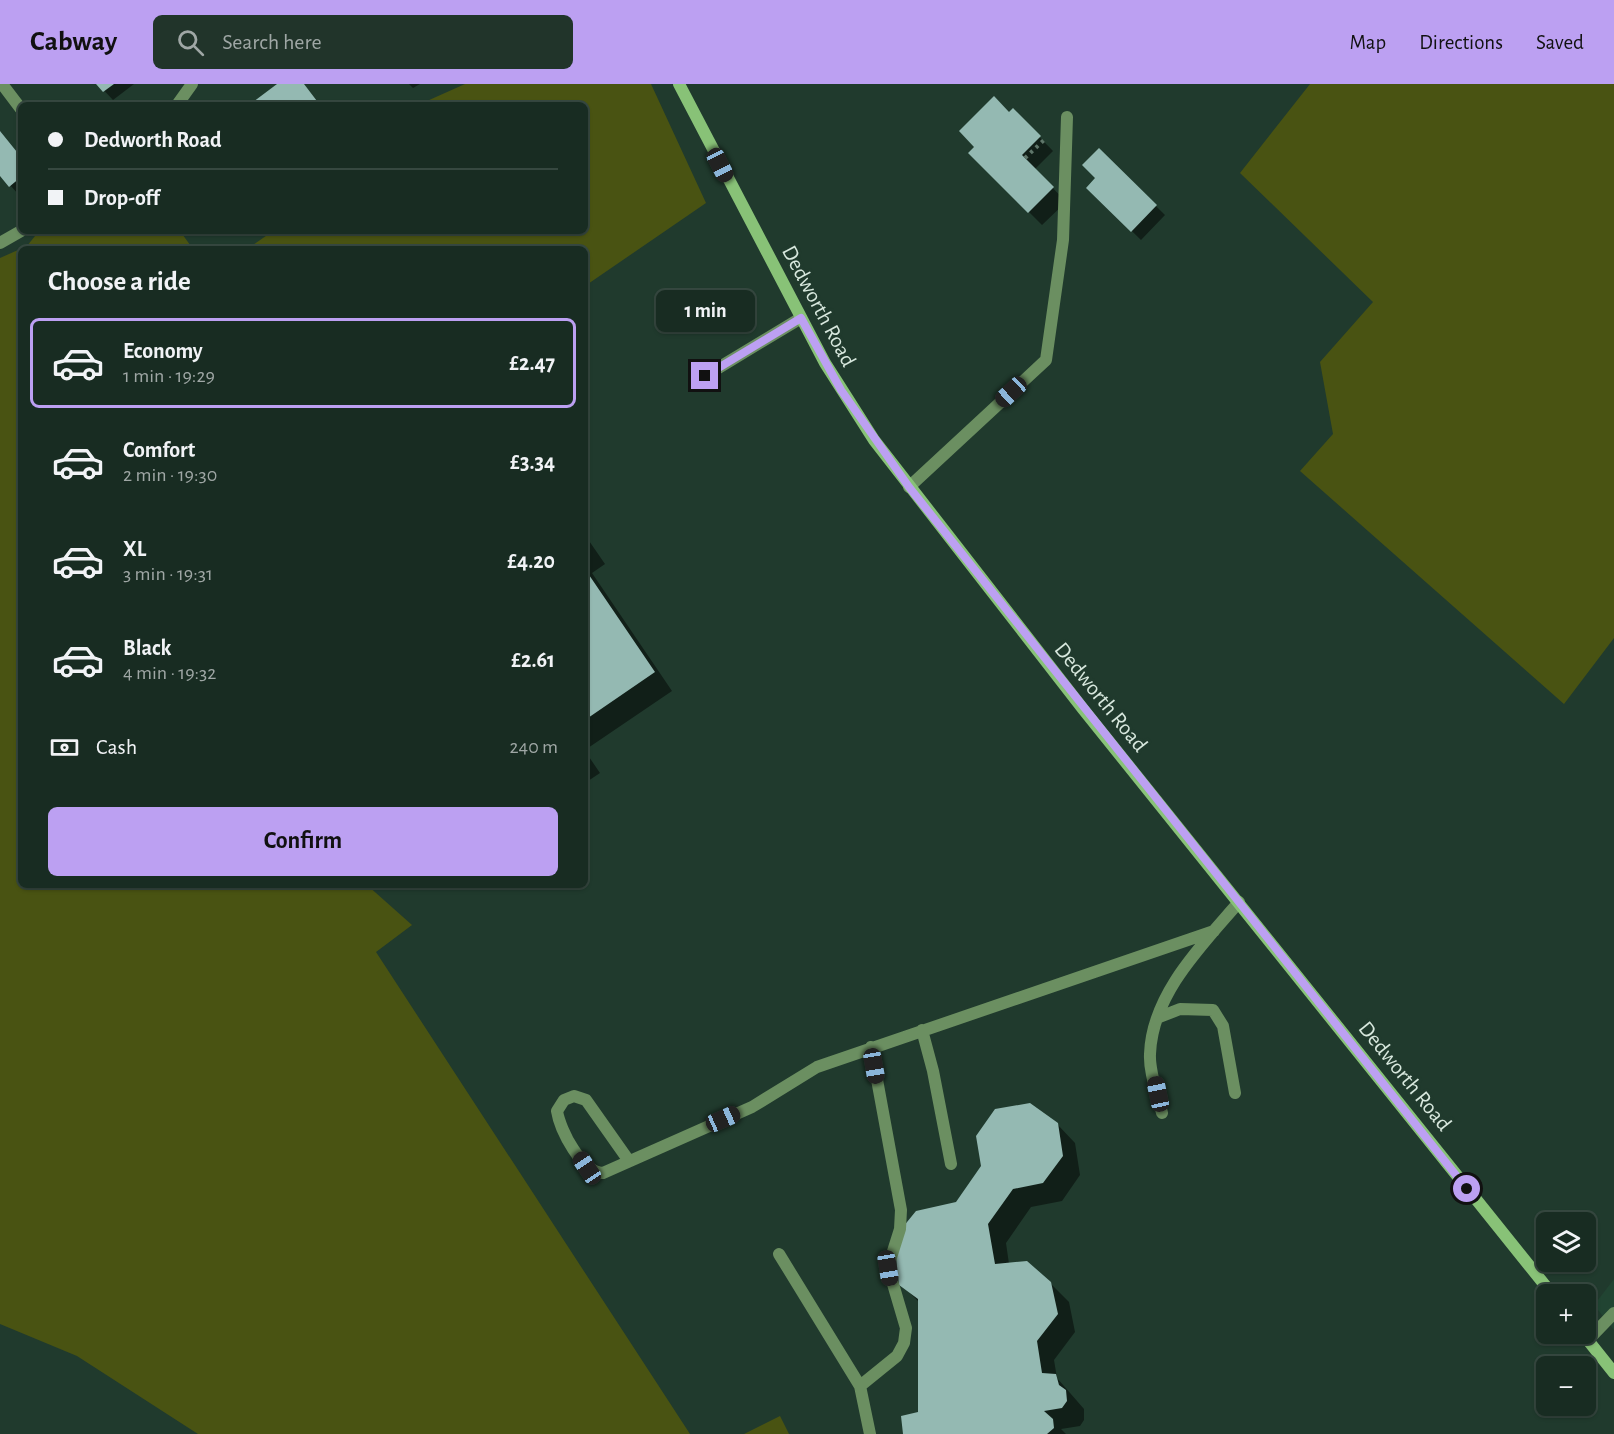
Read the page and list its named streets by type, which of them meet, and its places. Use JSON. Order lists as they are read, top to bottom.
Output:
{
  "streets": {
    "main road": ["Dedworth Road"]
  },
  "page": {
    "header": "Cabway",
    "search": "Search here",
    "nav": ["Map", "Directions", "Saved"],
    "banner": ["Dedworth Road", "Drop-off"],
    "heading": "Choose a ride",
    "bubble": "1 min",
    "list": [
      {
        "name": "Economy",
        "note": "1 min · 19:29",
        "value": "£2.47"
      },
      {
        "name": "Comfort",
        "note": "2 min · 19:30",
        "value": "£3.34"
      },
      {
        "name": "XL",
        "note": "3 min · 19:31",
        "value": "£4.20"
      },
      {
        "name": "Black",
        "note": "4 min · 19:32",
        "value": "£2.61"
      }
    ],
    "pay": ["Cash", "240 m"],
    "buttons": "Confirm",
    "map_buttons": ["+", "−"]
  }
}
